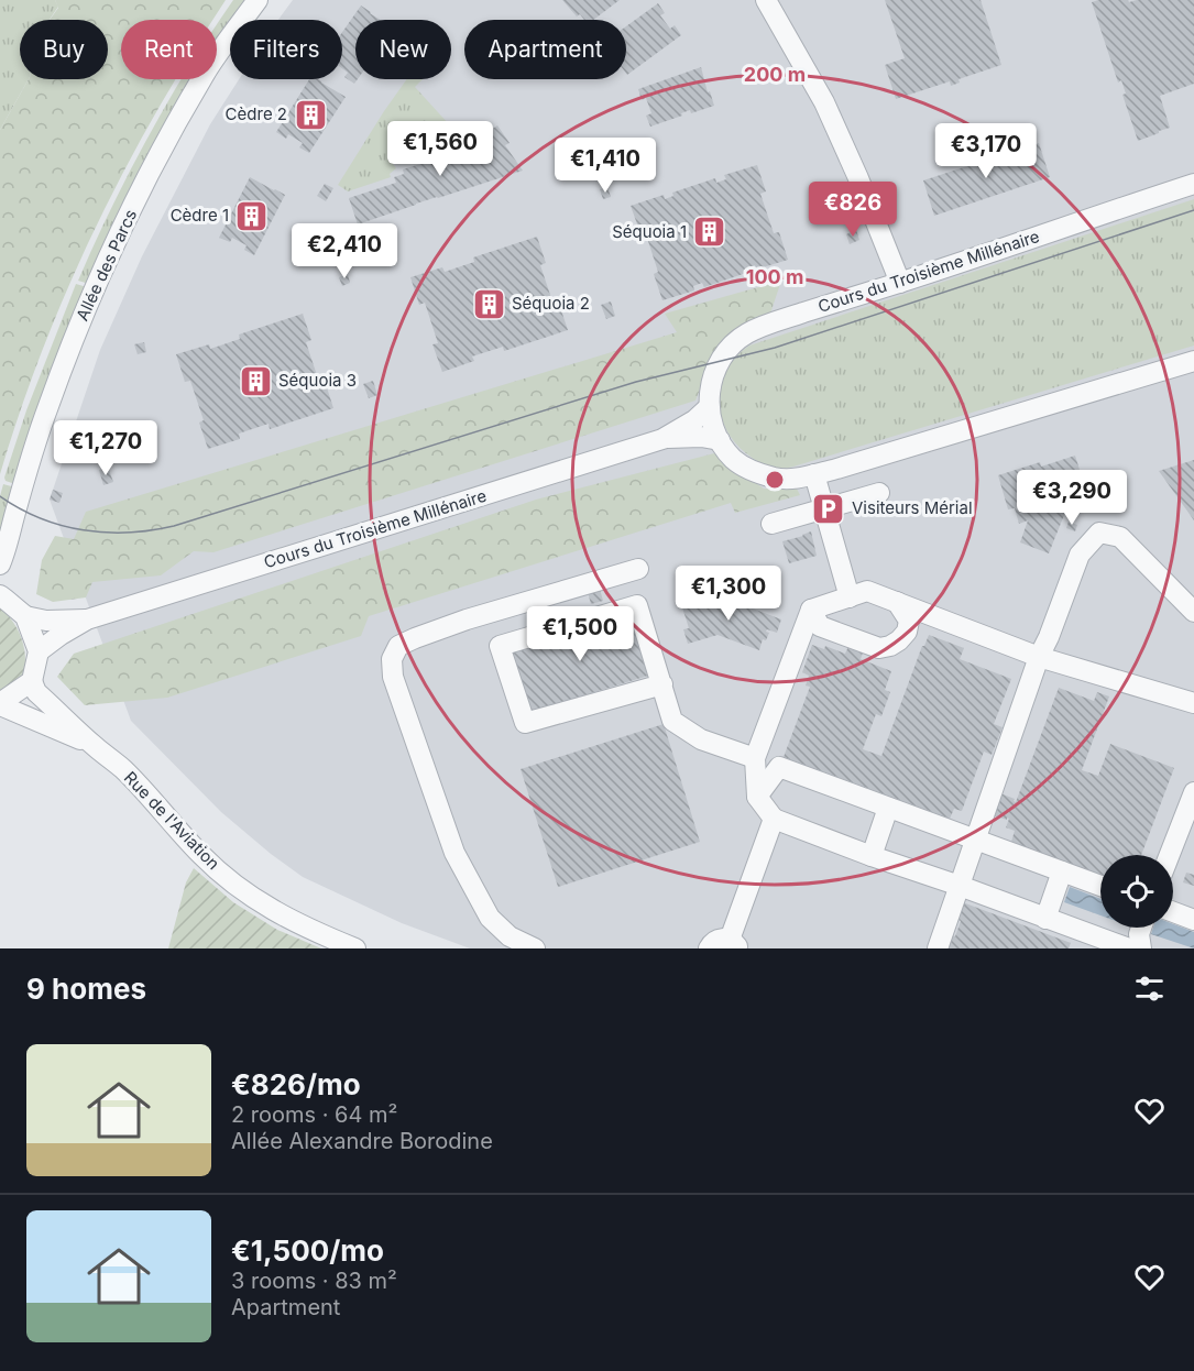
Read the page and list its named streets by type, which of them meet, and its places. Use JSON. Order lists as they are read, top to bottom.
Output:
{
  "streets": {
    "street": ["Allée des Parcs", "Cours du Troisième Millénaire", "Rue de l'Aviation"]
  },
  "places": {
    "building": [
      "Cèdre 2",
      "Cèdre 1",
      "Séquoia 1",
      "Séquoia 2",
      "Séquoia 3"
    ],
    "parking": ["Visiteurs Mérial"]
  },
  "page": {
    "chip": [
      "Buy",
      "Rent",
      "Filters",
      "New",
      "Apartment"
    ],
    "price": [
      "€1,560",
      "€3,170",
      "€1,410",
      "€826",
      "€2,410",
      "€1,270",
      "€3,290",
      "€1,300",
      "€1,500"
    ],
    "heading": "9 homes",
    "list": [
      {
        "name": "€826/mo",
        "note": "2 rooms · 64 m² · Allée Alexandre Borodine"
      },
      {
        "name": "€1,500/mo",
        "note": "3 rooms · 83 m² · Apartment"
      }
    ]
  },
  "rings": ["200 m", "100 m"]
}
